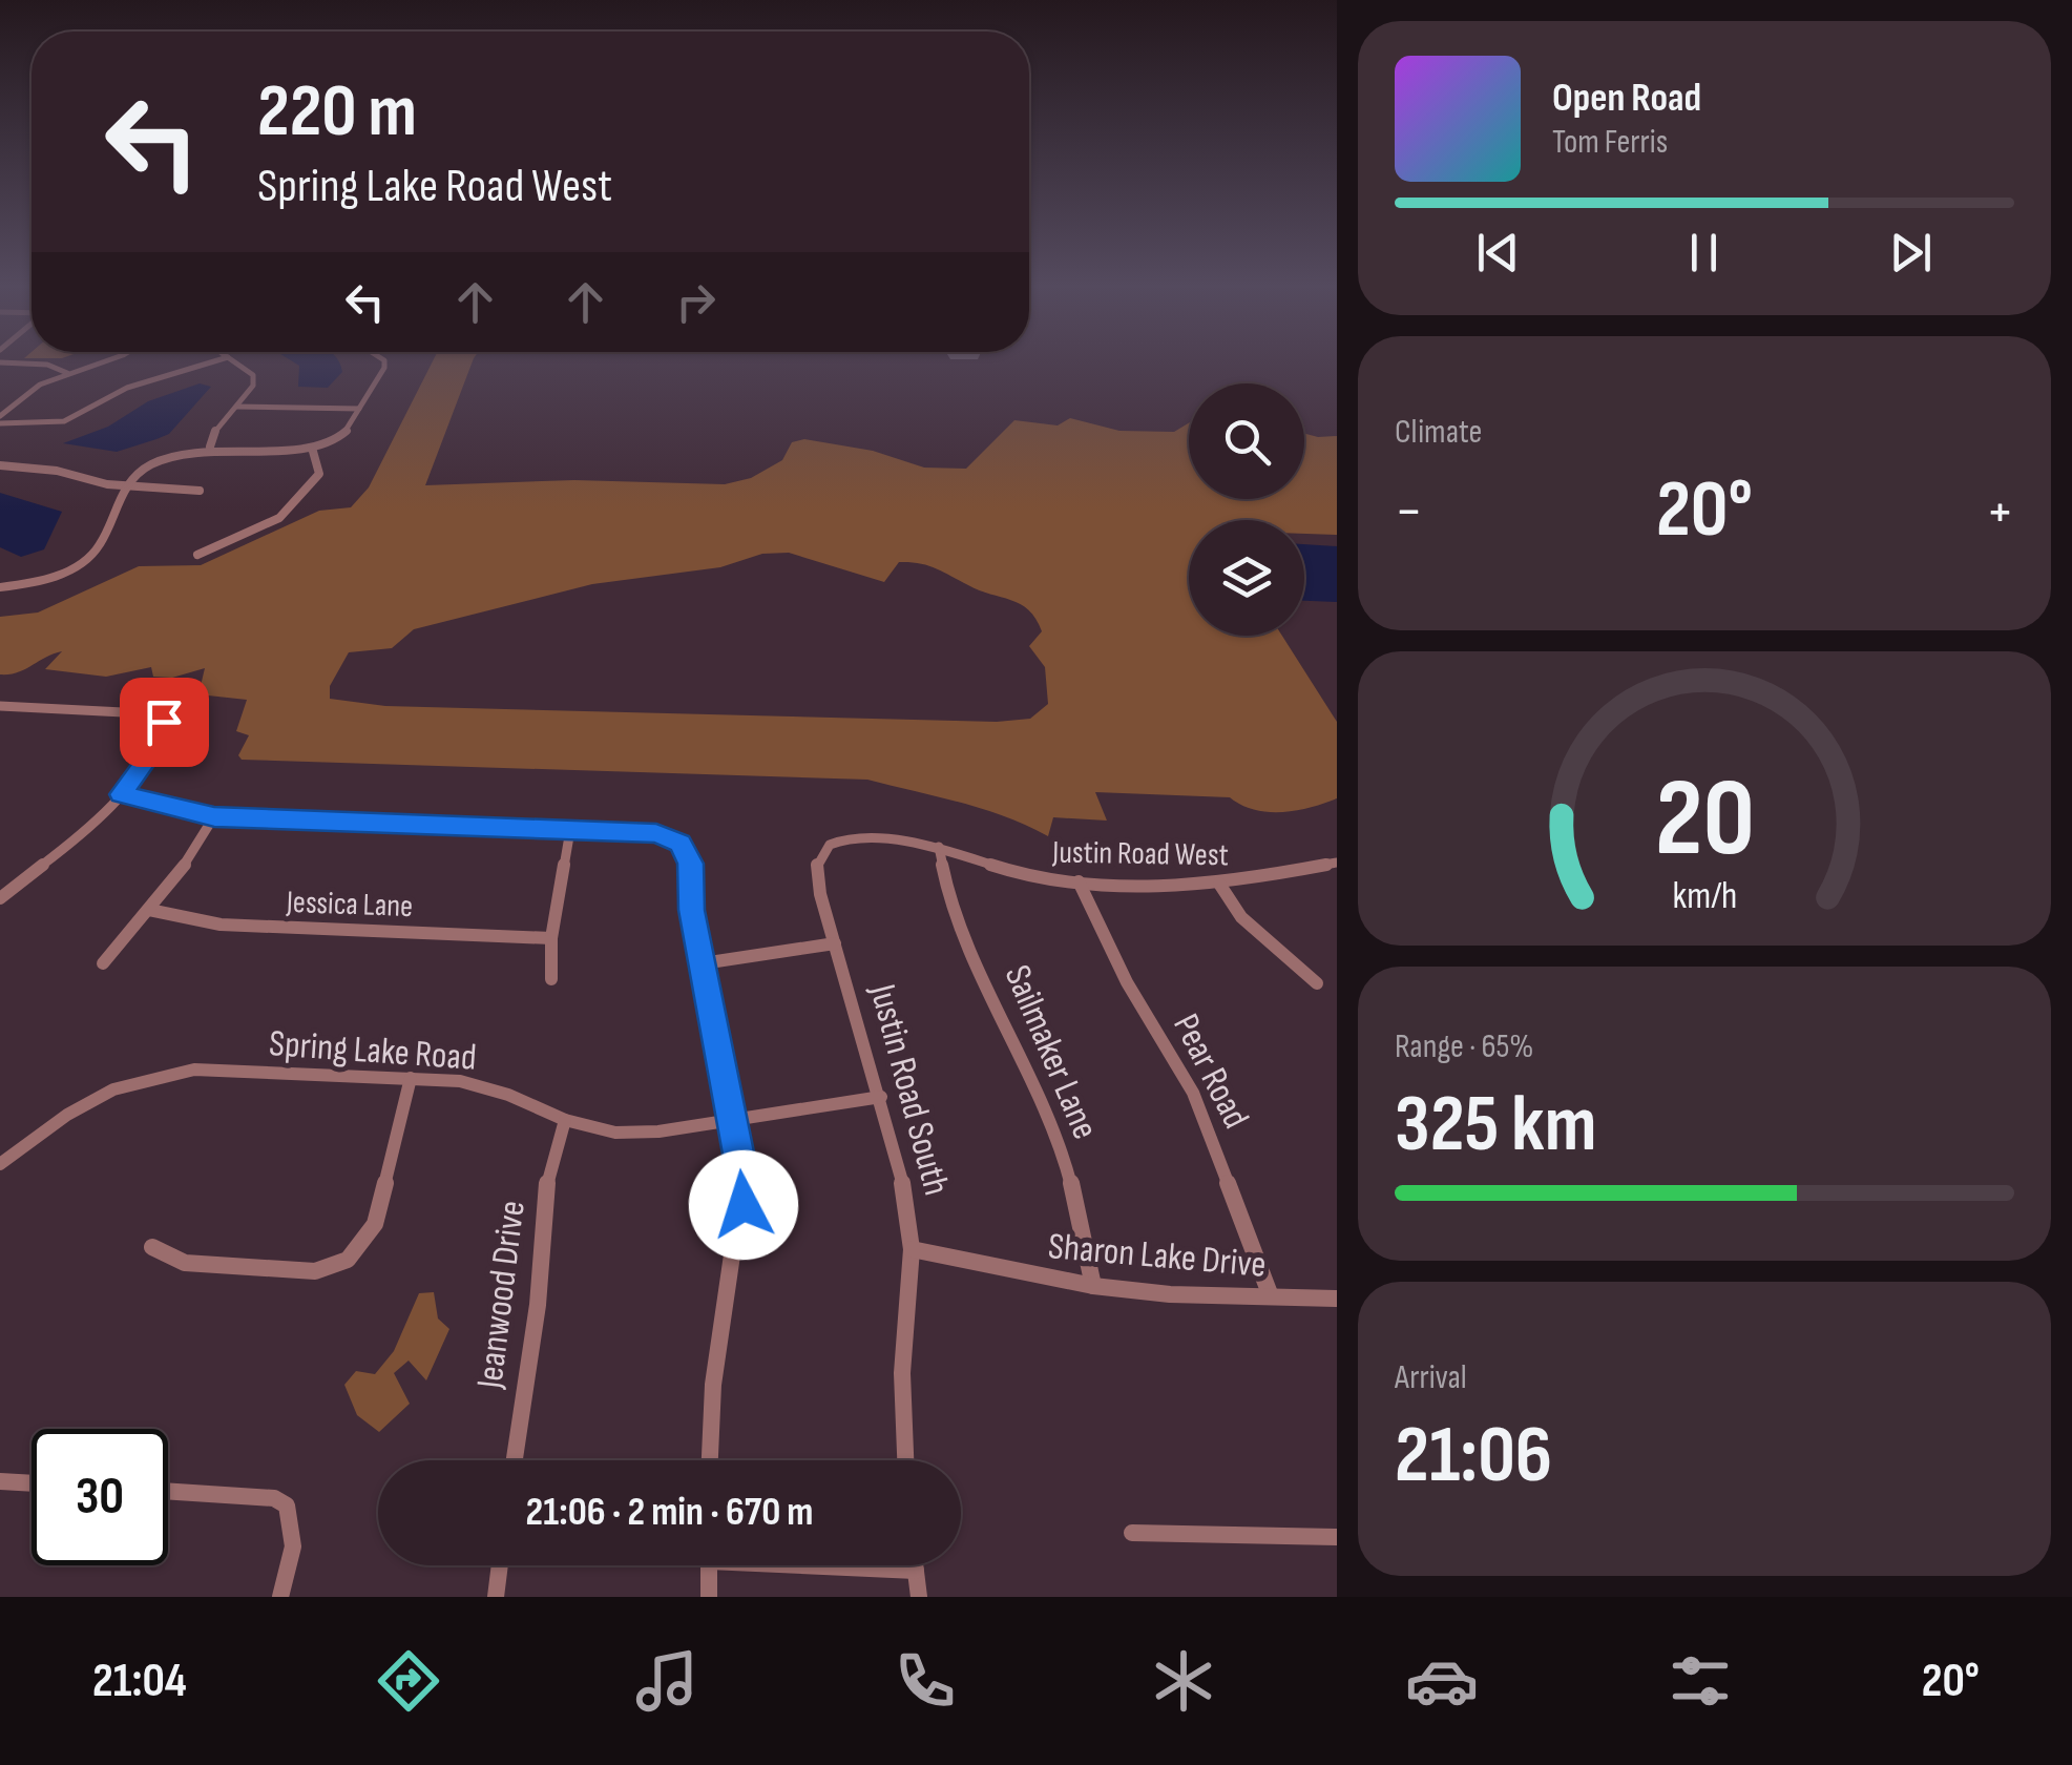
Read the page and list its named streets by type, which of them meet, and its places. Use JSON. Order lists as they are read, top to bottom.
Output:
{
  "streets": {
    "street": [
      "Justin Road West",
      "Jessica Lane",
      "Spring Lake Road",
      "Sailmaker Lane",
      "Pear Road",
      "Justin Road South",
      "Sharon Lake Drive",
      "Jeanwood Drive"
    ]
  },
  "crossings": [
    ["Justin Road West", "Sailmaker Lane"],
    ["Justin Road West", "Pear Road"],
    ["Justin Road West", "Justin Road South"],
    ["Spring Lake Road", "Justin Road South"],
    ["Spring Lake Road", "Jeanwood Drive"],
    ["Sailmaker Lane", "Sharon Lake Drive"],
    ["Pear Road", "Sharon Lake Drive"],
    ["Justin Road South", "Sharon Lake Drive"]
  ],
  "page": {
    "turn": ["220 m", "Spring Lake Road West"],
    "song": ["Open Road", "Tom Ferris"],
    "tile": [
      "Climate",
      ["Range · 65%", "325 km"],
      ["Arrival", "21:06"]
    ],
    "heat": ["−", "20°", "+"],
    "limit": "30",
    "trip": "21:06 · 2 min · 670 m",
    "tabs": ["21:04", "20°"],
    "gauge": ["20", "km/h"]
  }
}
